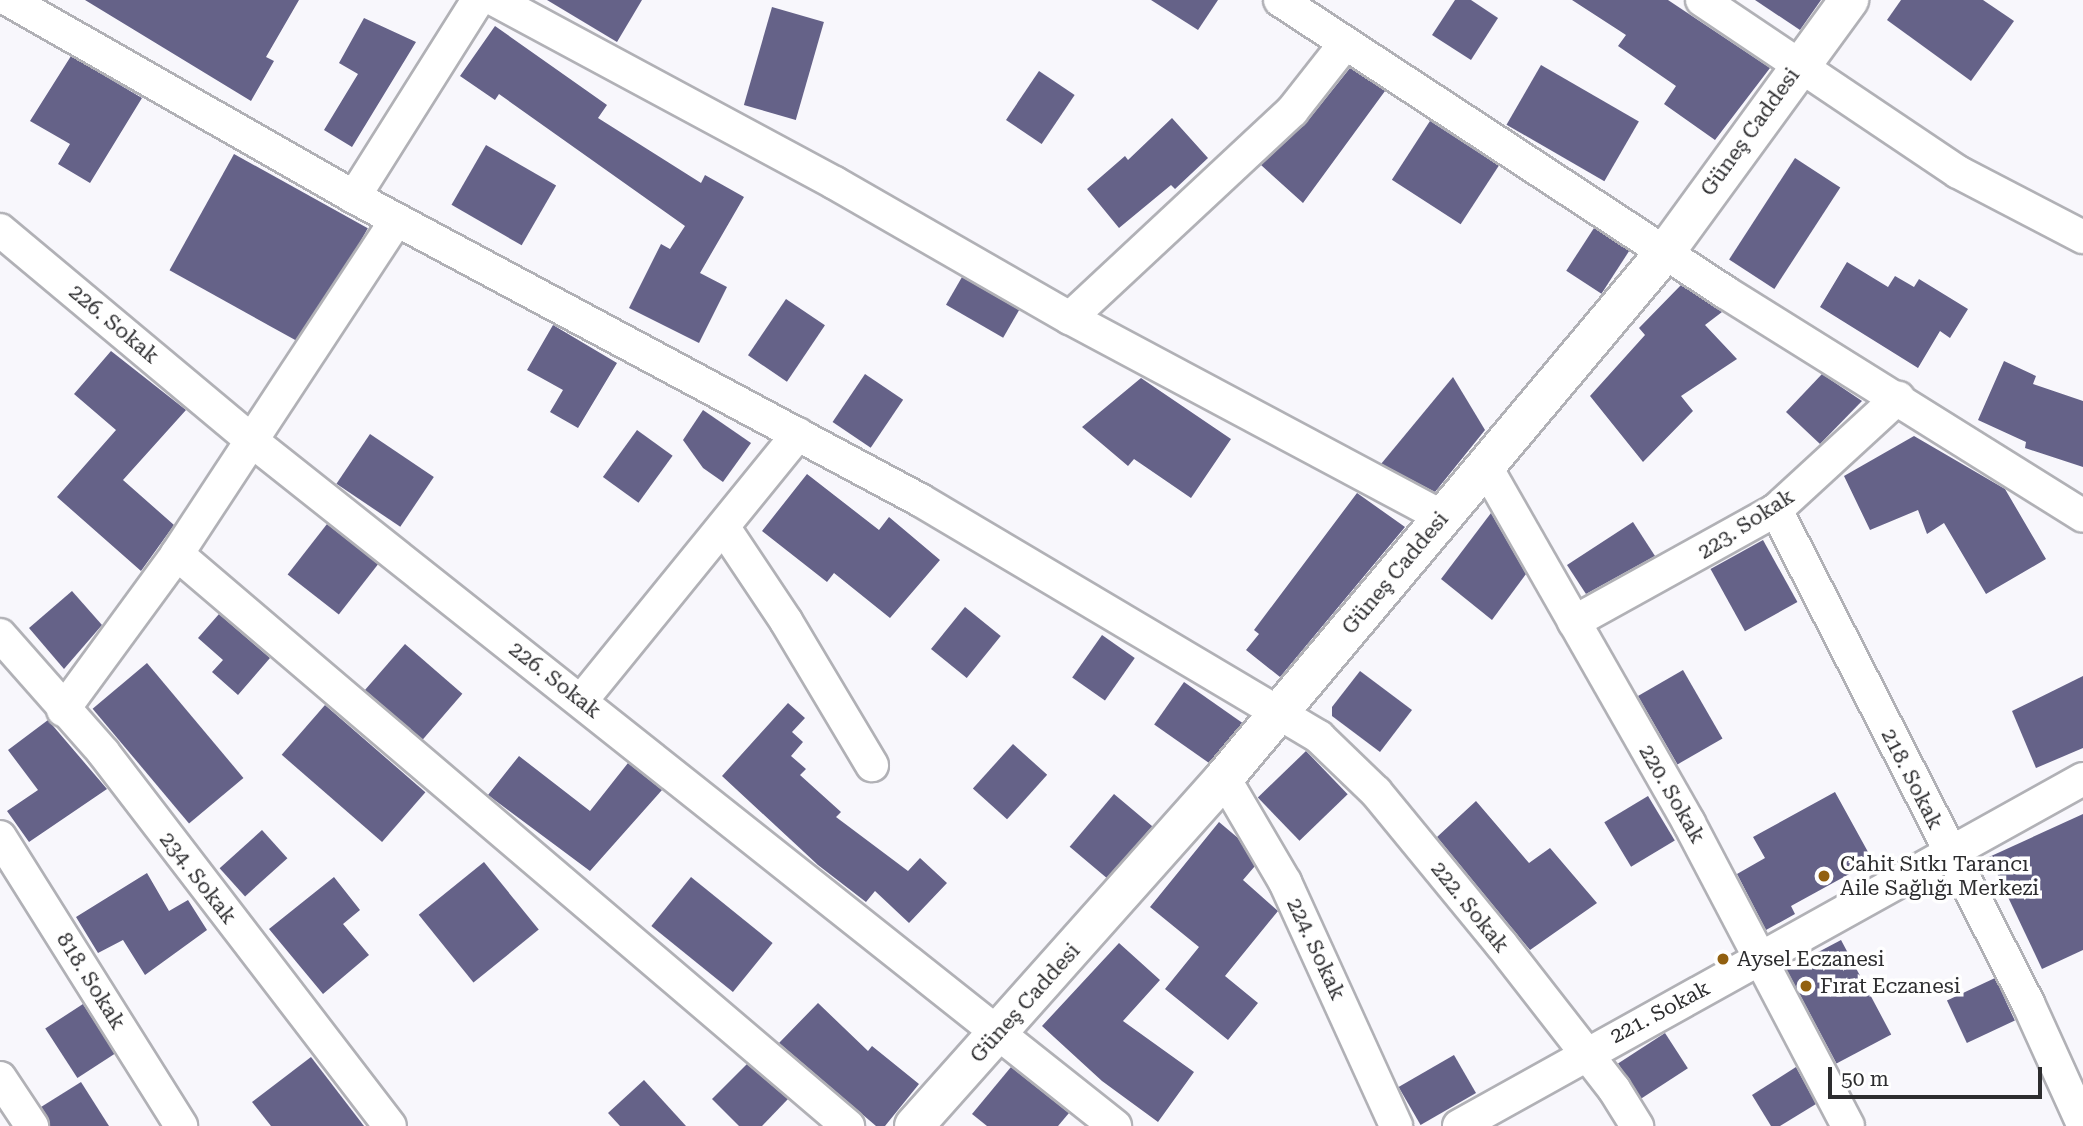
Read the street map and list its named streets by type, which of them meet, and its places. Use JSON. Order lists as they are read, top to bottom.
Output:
{
  "streets": {
    "street": [
      "Güneş Caddesi",
      "226. Sokak",
      "223. Sokak",
      "218. Sokak",
      "220. Sokak",
      "234. Sokak",
      "222. Sokak",
      "224. Sokak",
      "818. Sokak",
      "221. Sokak"
    ]
  },
  "crossings": [
    ["Güneş Caddesi", "226. Sokak"],
    ["Güneş Caddesi", "220. Sokak"],
    ["Güneş Caddesi", "222. Sokak"],
    ["Güneş Caddesi", "224. Sokak"],
    ["223. Sokak", "218. Sokak"],
    ["223. Sokak", "220. Sokak"],
    ["218. Sokak", "221. Sokak"],
    ["220. Sokak", "221. Sokak"],
    ["222. Sokak", "221. Sokak"]
  ],
  "places": ["Cahit Sıtkı Tarancı Aile Sağlığı Merkezi", "Aysel Eczanesi", "Fırat Eczanesi"],
  "scale_bar": "50 m"
}
